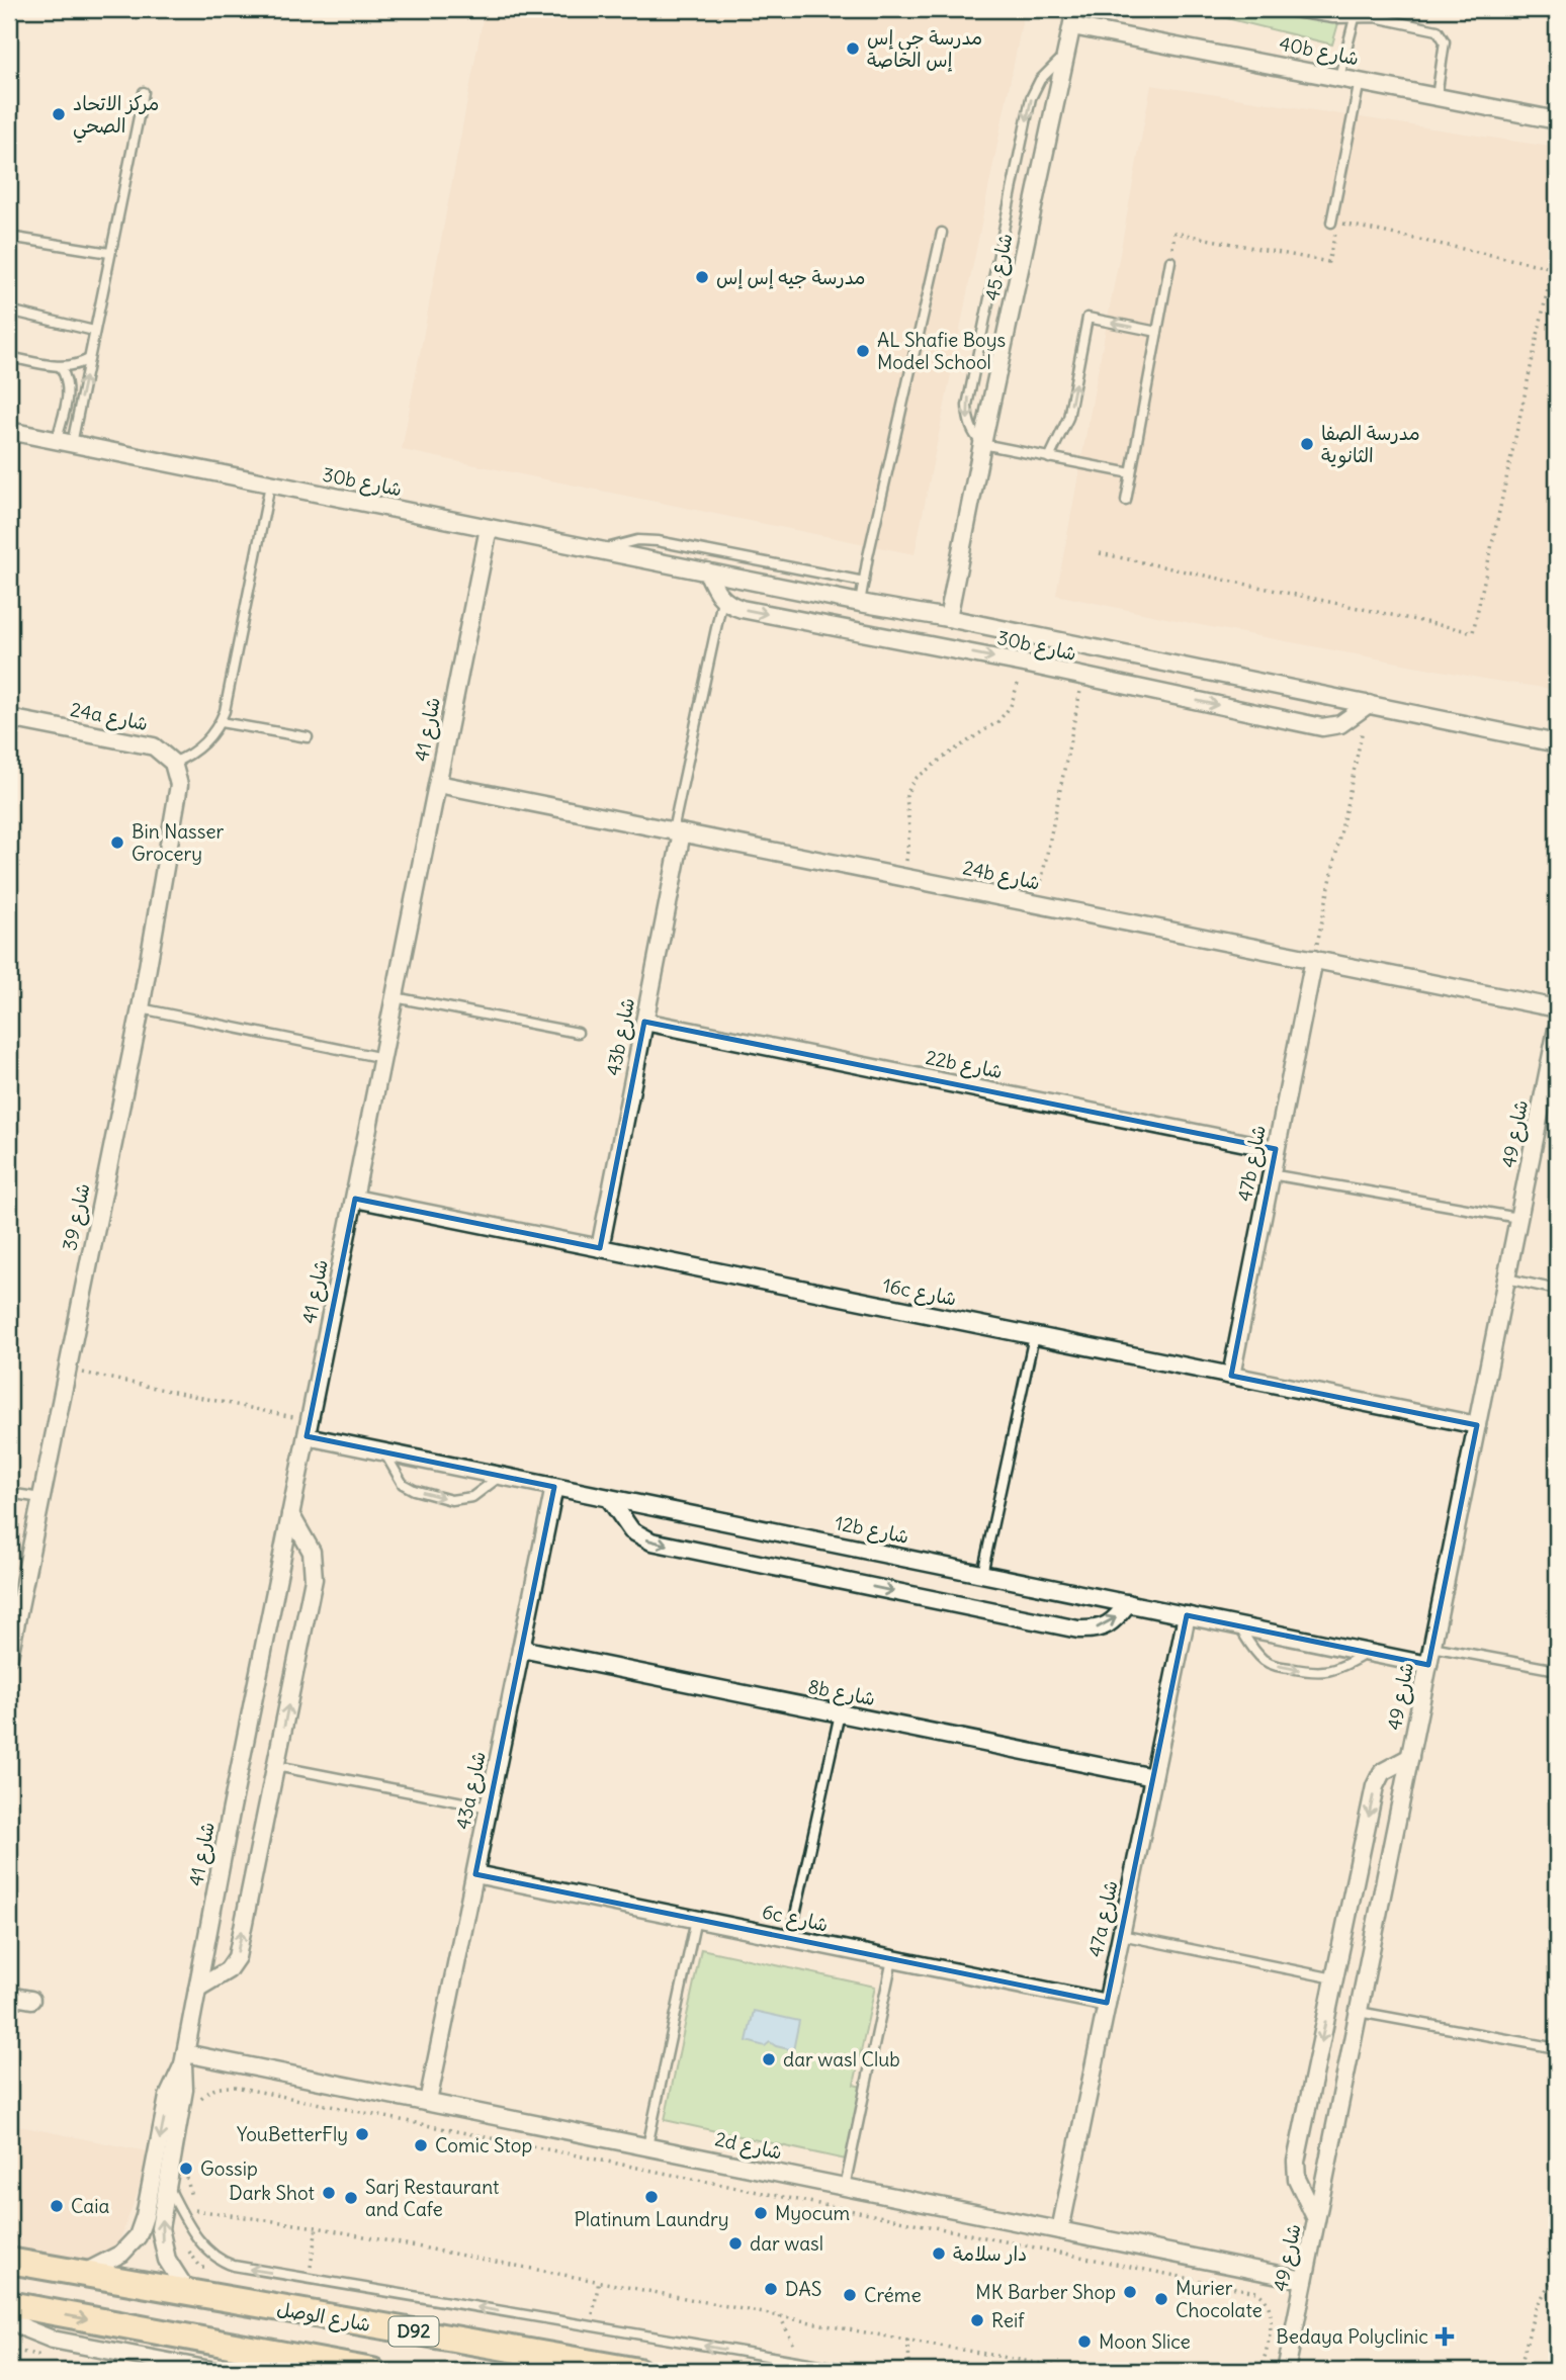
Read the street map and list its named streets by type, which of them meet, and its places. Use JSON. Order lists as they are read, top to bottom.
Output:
{
  "streets": {
    "main road": ["شارع الوصل", "D92"],
    "street": [
      "40b شارع",
      "شارع 45",
      "30b شارع",
      "24a شارع",
      "شارع 41",
      "24b شارع",
      "43b شارع",
      "22b شارع",
      "شارع 49",
      "47b شارع",
      "شارع 39",
      "16c شارع",
      "12b شارع",
      "8b شارع",
      "43a شارع",
      "6c شارع",
      "47a شارع",
      "2d شارع"
    ]
  },
  "crossings": [
    ["40b شارع", "شارع 45"],
    ["شارع 45", "30b شارع"],
    ["30b شارع", "شارع 41"],
    ["24a شارع", "شارع 39"],
    ["شارع 41", "24b شارع"],
    ["شارع 41", "16c شارع"],
    ["شارع 41", "12b شارع"],
    ["شارع 41", "2d شارع"],
    ["شارع 41", "شارع الوصل"],
    ["24b شارع", "43b شارع"],
    ["24b شارع", "47b شارع"],
    ["43b شارع", "22b شارع"],
    ["43b شارع", "16c شارع"],
    ["22b شارع", "47b شارع"],
    ["شارع 49", "16c شارع"],
    ["شارع 49", "12b شارع"],
    ["شارع 49", "2d شارع"],
    ["47b شارع", "16c شارع"],
    ["12b شارع", "43a شارع"],
    ["12b شارع", "47a شارع"],
    ["8b شارع", "43a شارع"],
    ["8b شارع", "47a شارع"],
    ["43a شارع", "6c شارع"],
    ["43a شارع", "2d شارع"],
    ["6c شارع", "47a شارع"],
    ["47a شارع", "2d شارع"]
  ],
  "places": {
    "other": [
      "مدرسة جي إس إس الخاصة",
      "مركز الاتحاد الصحي",
      "مدرسة جيه إس إس",
      "AL Shafie Boys Model School",
      "مدرسة الصفا الثانوية",
      "Bin Nasser Grocery",
      "dar wasl Club",
      "YouBetterFly",
      "Comic Stop",
      "Gossip",
      "Dark Shot",
      "Platinum Laundry",
      "Sarj Restaurant and Cafe",
      "Caia",
      "Myocum",
      "dar wasl",
      "دار سلامة",
      "DAS",
      "MK Barber Shop",
      "Créme",
      "Murier Chocolate",
      "Reif",
      "Moon Slice"
    ],
    "health": ["Bedaya Polyclinic"]
  }
}
